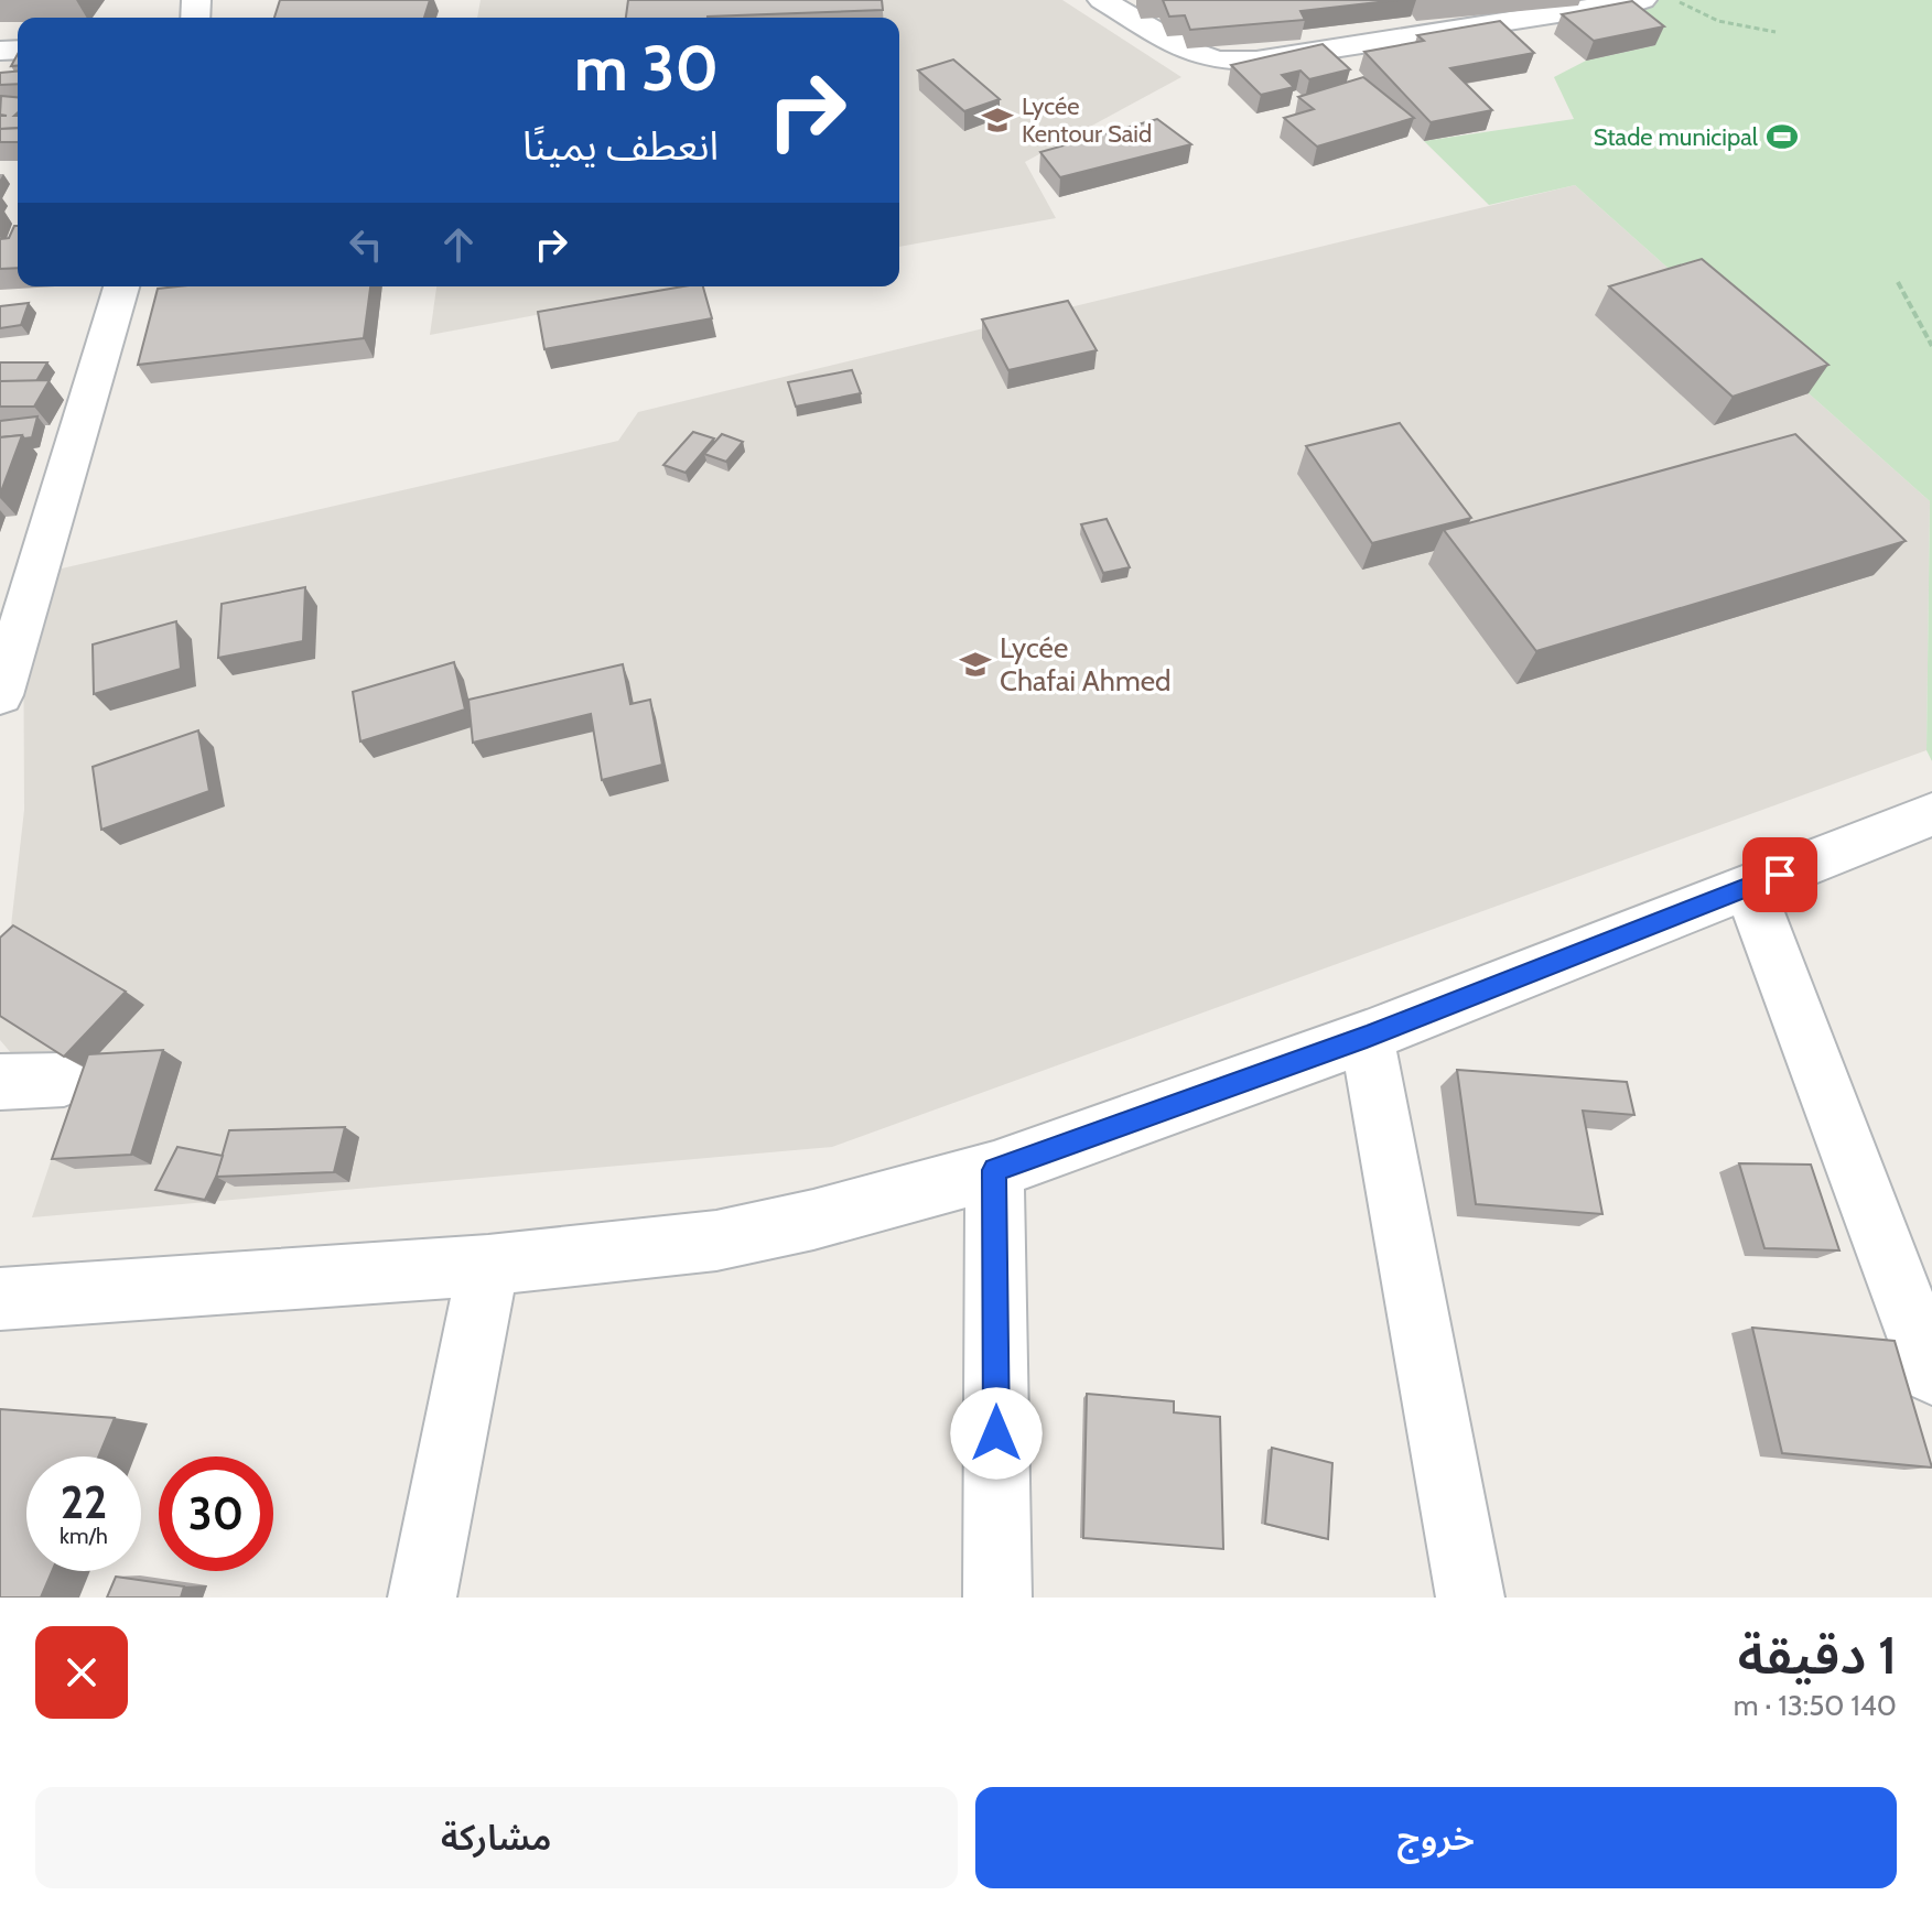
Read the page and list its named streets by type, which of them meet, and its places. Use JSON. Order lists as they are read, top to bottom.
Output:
{
  "places": {
    "school or university": ["Lycée Kentour Said", "Lycée Chafai Ahmed"],
    "sports": ["Stade municipal"]
  },
  "page": {
    "turn": ["30 m", "انعطف يمينًا"],
    "speed": "22 km/h",
    "limit": "30",
    "heading": ["1 دقيقة", "140 m · 13:50"],
    "buttons": ["خروج", "مشاركة"]
  }
}
